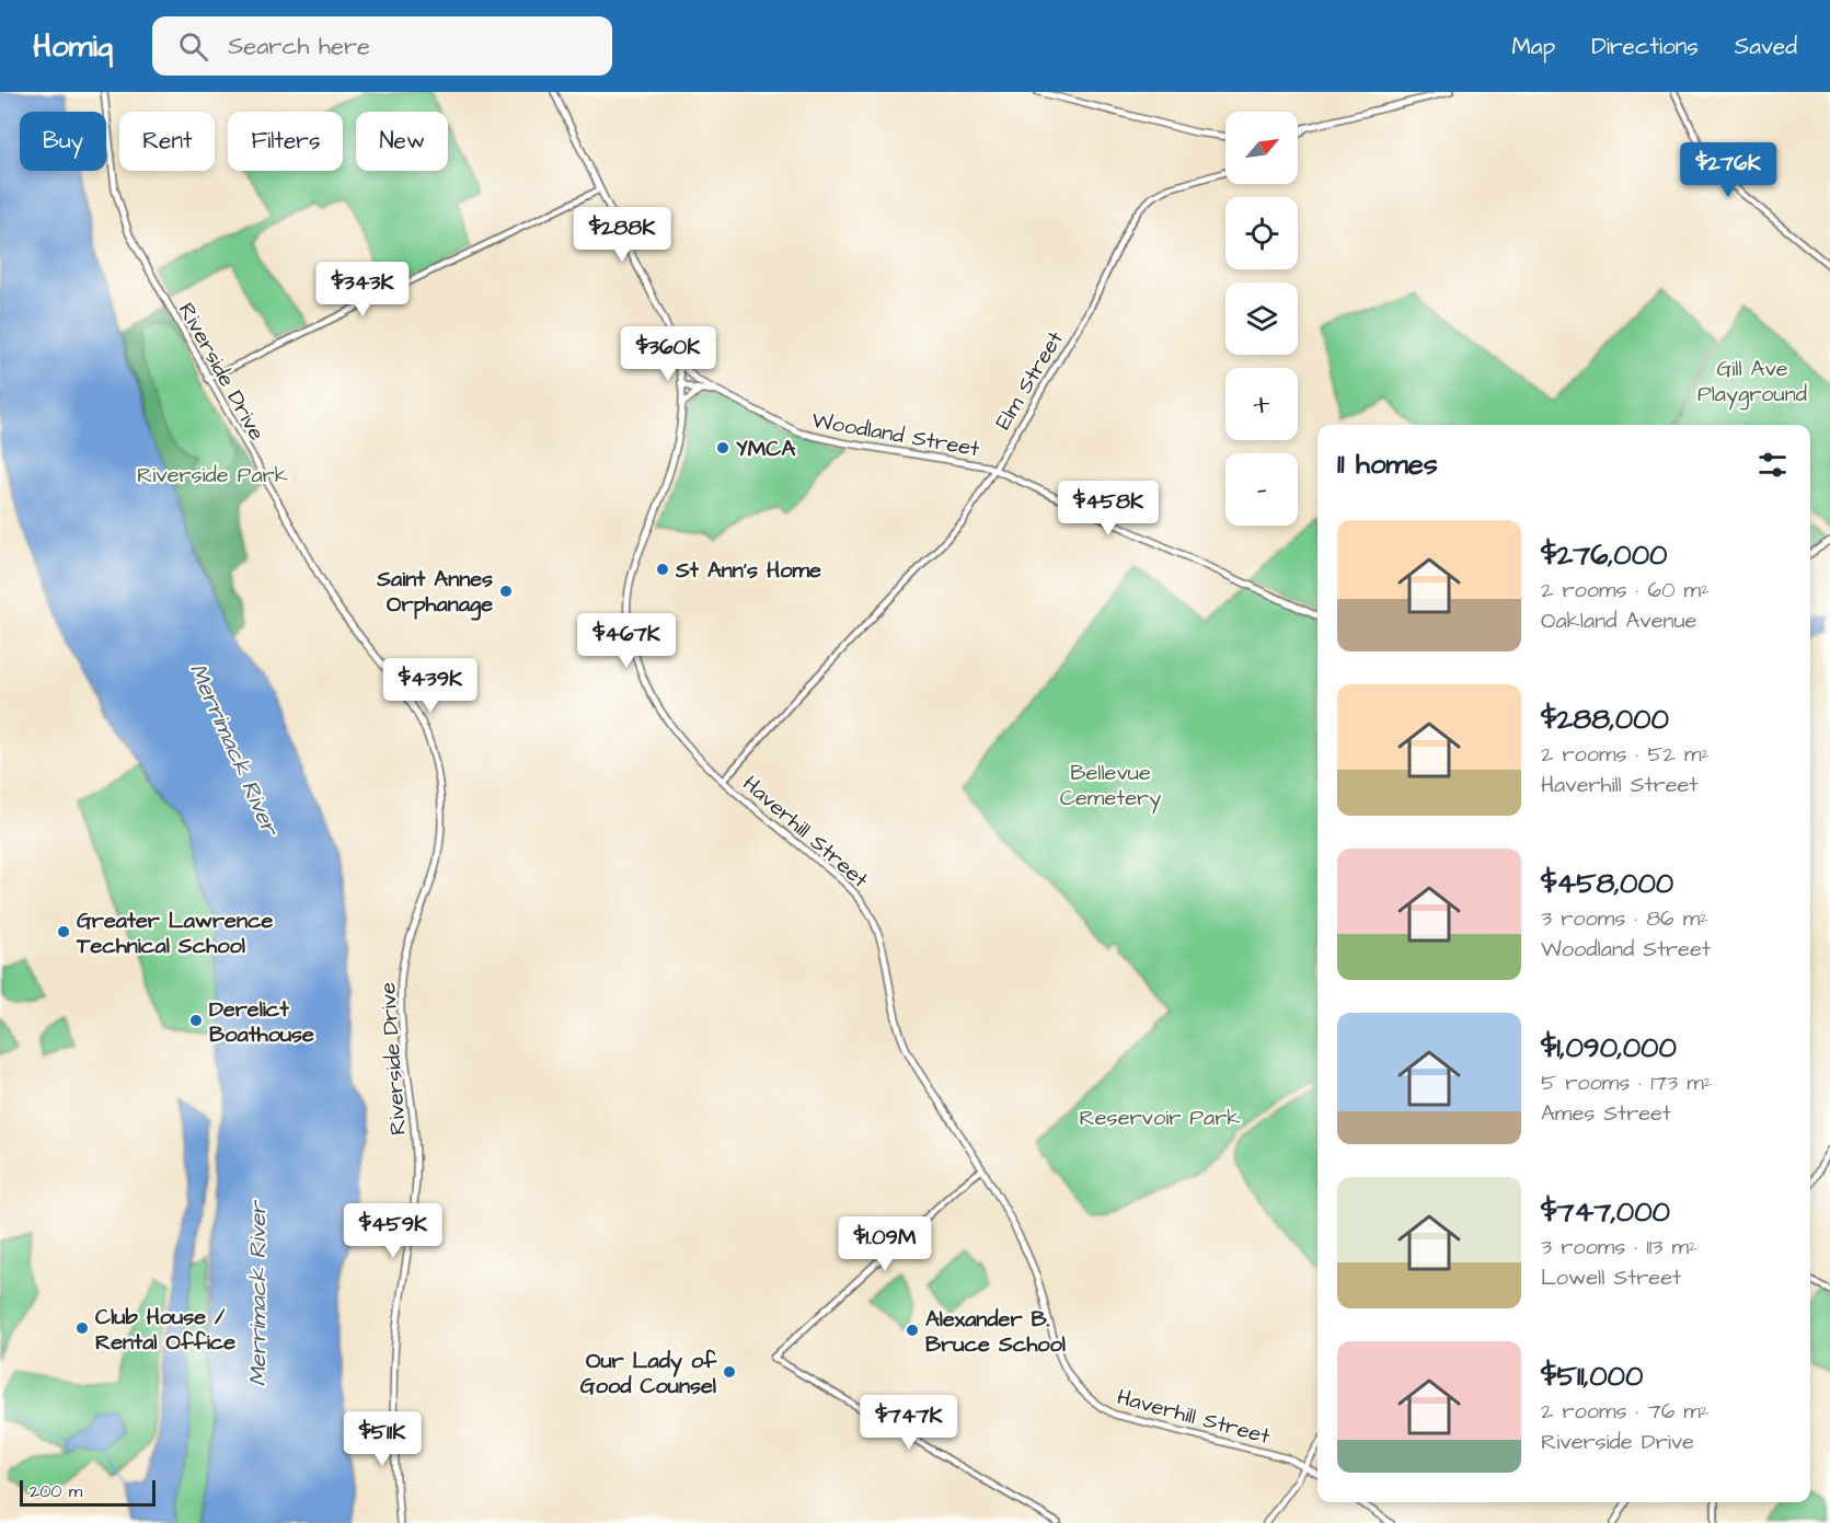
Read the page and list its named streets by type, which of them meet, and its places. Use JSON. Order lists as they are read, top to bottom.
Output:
{
  "streets": {
    "main road": ["Riverside Drive", "Woodland Street", "Haverhill Street"],
    "street": ["Elm Street"]
  },
  "crossings": [
    ["Elm Street", "Woodland Street"],
    ["Elm Street", "Haverhill Street"],
    ["Woodland Street", "Haverhill Street"]
  ],
  "water": ["Merrimack River"],
  "parks": [
    "Gill Ave Playground",
    "Riverside Park",
    "Bellevue Cemetery",
    "Reservoir Park"
  ],
  "places": [
    "YMCA",
    "St Ann's Home",
    "Saint Annes Orphanage",
    "Greater Lawrence Technical School",
    "Derelict Boathouse",
    "Club House / Rental Office",
    "Alexander B. Bruce School",
    "Our Lady of Good Counsel"
  ],
  "scale_bar": "200 m",
  "north": "top right",
  "page": {
    "header": "Homiq",
    "search": "Search here",
    "nav": ["Map", "Directions", "Saved"],
    "map_buttons": ["+", "−"],
    "chip": [
      "Buy",
      "Rent",
      "Filters",
      "New"
    ],
    "price": [
      "$276K",
      "$288K",
      "$343K",
      "$360K",
      "$458K",
      "$467K",
      "$439K",
      "$459K",
      "$1.09M",
      "$747K",
      "$511K"
    ],
    "heading": "11 homes",
    "list": [
      {
        "name": "$276,000",
        "note": "2 rooms · 60 m² · Oakland Avenue"
      },
      {
        "name": "$288,000",
        "note": "2 rooms · 52 m² · Haverhill Street"
      },
      {
        "name": "$458,000",
        "note": "3 rooms · 86 m² · Woodland Street"
      },
      {
        "name": "$1,090,000",
        "note": "5 rooms · 173 m² · Ames Street"
      },
      {
        "name": "$747,000",
        "note": "3 rooms · 113 m² · Lowell Street"
      },
      {
        "name": "$511,000",
        "note": "2 rooms · 76 m² · Riverside Drive"
      }
    ],
    "scale": "200 m"
  }
}
